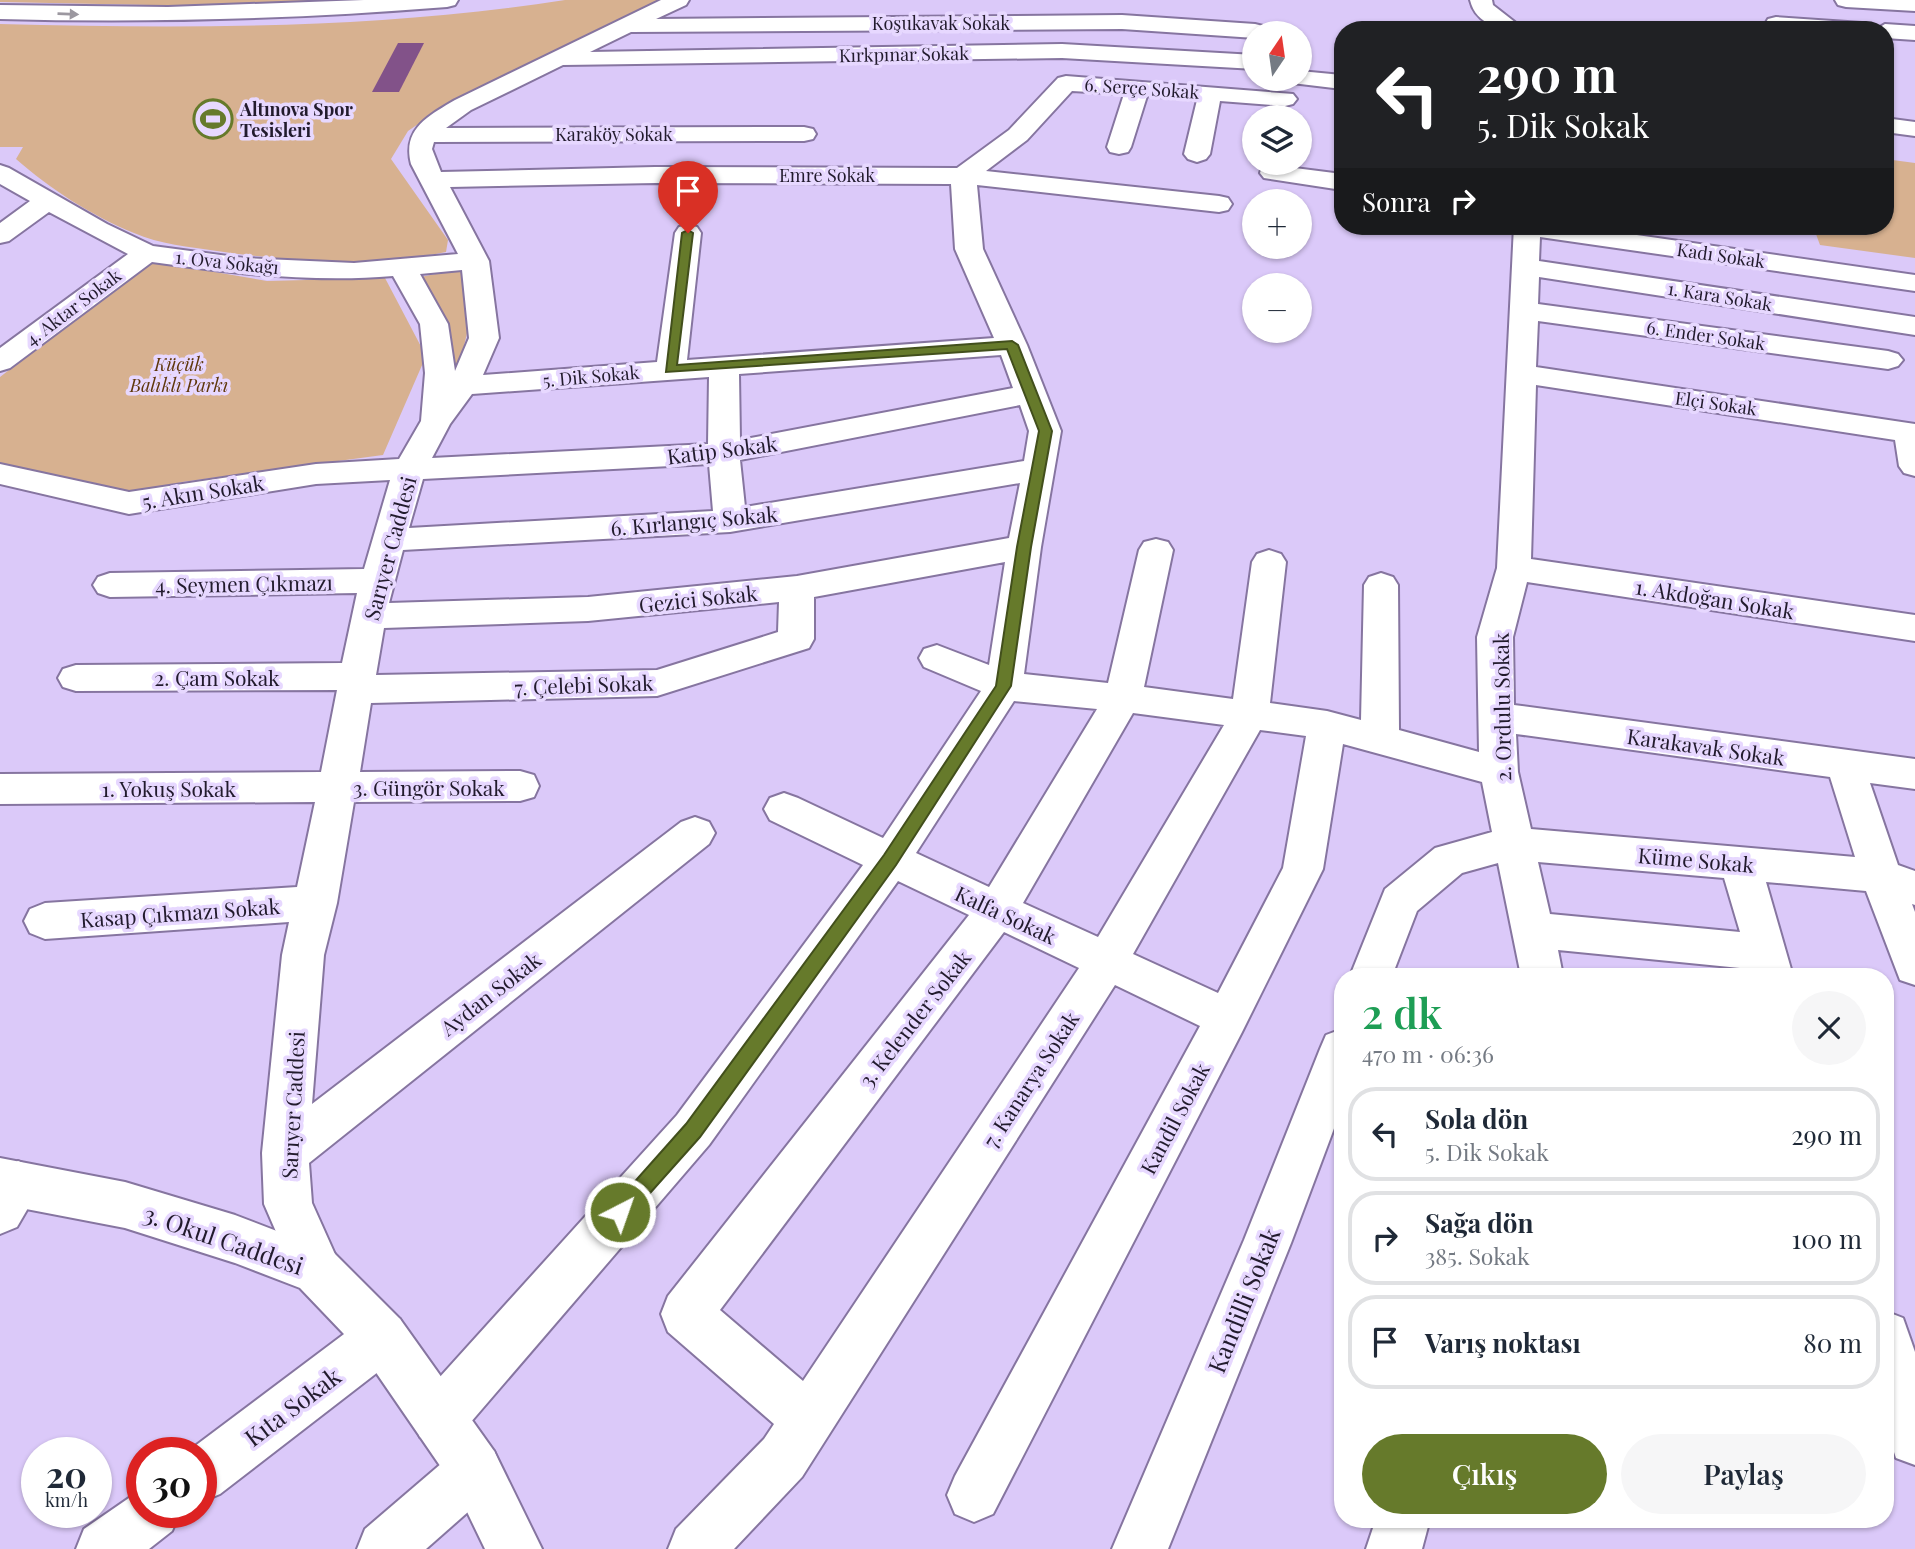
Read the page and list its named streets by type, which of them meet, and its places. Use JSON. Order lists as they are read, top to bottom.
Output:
{
  "streets": {
    "street": [
      "Koşukavak Sokak",
      "Kırkpınar Sokak",
      "6. Serçe Sokak",
      "Karaköy Sokak",
      "Emre Sokak",
      "Kadı Sokak",
      "1. Ova Sokağı",
      "1. Kara Sokak",
      "4. Aktar Sokak",
      "6. Ender Sokak",
      "5. Dik Sokak",
      "Elçi Sokak",
      "Katip Sokak",
      "5. Akın Sokak",
      "6. Kırlangıç Sokak",
      "Sarıyer Caddesi",
      "4. Seymen Çıkmazı",
      "Gezici Sokak",
      "1. Akdoğan Sokak",
      "2. Çam Sokak",
      "7. Çelebi Sokak",
      "2. Ordulu Sokak",
      "Karakavak Sokak",
      "3. Güngör Sokak",
      "1. Yokuş Sokak",
      "Küme Sokak",
      "Kasap Çıkmazı Sokak",
      "Kalfa Sokak",
      "Aydan Sokak",
      "3. Kelender Sokak",
      "7. Kanarya Sokak",
      "Kandil Sokak",
      "3. Okul Caddesi",
      "Kandilli Sokak",
      "Kıta Sokak"
    ]
  },
  "crossings": [
    ["6. Serçe Sokak", "Emre Sokak"],
    ["Karaköy Sokak", "Sarıyer Caddesi"],
    ["Emre Sokak", "Sarıyer Caddesi"],
    ["1. Ova Sokağı", "4. Aktar Sokak"],
    ["1. Ova Sokağı", "Sarıyer Caddesi"],
    ["1. Kara Sokak", "2. Ordulu Sokak"],
    ["6. Ender Sokak", "2. Ordulu Sokak"],
    ["5. Dik Sokak", "Sarıyer Caddesi"],
    ["Elçi Sokak", "2. Ordulu Sokak"],
    ["Katip Sokak", "5. Akın Sokak"],
    ["Katip Sokak", "Sarıyer Caddesi"],
    ["5. Akın Sokak", "Sarıyer Caddesi"],
    ["6. Kırlangıç Sokak", "Sarıyer Caddesi"],
    ["Sarıyer Caddesi", "4. Seymen Çıkmazı"],
    ["Sarıyer Caddesi", "Gezici Sokak"],
    ["Sarıyer Caddesi", "2. Çam Sokak"],
    ["Sarıyer Caddesi", "7. Çelebi Sokak"],
    ["Sarıyer Caddesi", "3. Güngör Sokak"],
    ["Sarıyer Caddesi", "1. Yokuş Sokak"],
    ["Sarıyer Caddesi", "Kasap Çıkmazı Sokak"],
    ["Sarıyer Caddesi", "Aydan Sokak"],
    ["Sarıyer Caddesi", "3. Okul Caddesi"],
    ["Gezici Sokak", "7. Çelebi Sokak"],
    ["1. Akdoğan Sokak", "2. Ordulu Sokak"],
    ["2. Çam Sokak", "7. Çelebi Sokak"],
    ["2. Ordulu Sokak", "Karakavak Sokak"],
    ["2. Ordulu Sokak", "Küme Sokak"],
    ["3. Güngör Sokak", "1. Yokuş Sokak"],
    ["Kalfa Sokak", "3. Kelender Sokak"],
    ["Kalfa Sokak", "7. Kanarya Sokak"],
    ["Kalfa Sokak", "Kandil Sokak"],
    ["3. Kelender Sokak", "7. Kanarya Sokak"],
    ["3. Okul Caddesi", "Kıta Sokak"]
  ],
  "parks": ["Küçük Balıklı Parkı"],
  "places": {
    "sports": ["Altınova Spor Tesisleri"]
  },
  "north": "top",
  "page": {
    "map_buttons": ["+", "−"],
    "turn": ["290 m", "5. Dik Sokak"],
    "then": "Sonra",
    "heading": ["2 dk", "470 m · 06:36"],
    "list": [
      {
        "name": "Sola dön",
        "note": "5. Dik Sokak",
        "value": "290 m"
      },
      {
        "name": "Sağa dön",
        "note": "385. Sokak",
        "value": "100 m"
      },
      {
        "name": "Varış noktası",
        "value": "80 m"
      }
    ],
    "buttons": ["Çıkış", "Paylaş"],
    "speed": "20 km/h",
    "limit": "30"
  }
}
